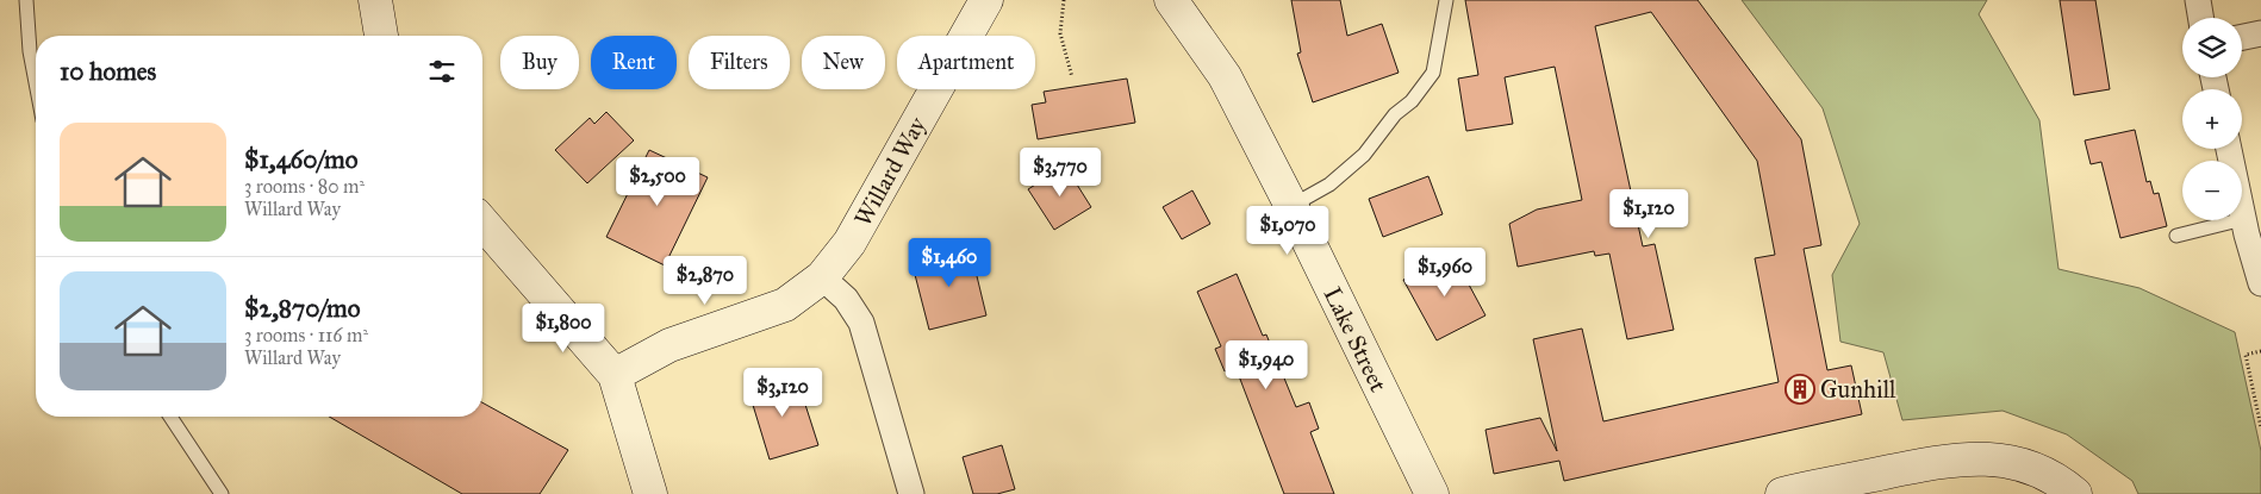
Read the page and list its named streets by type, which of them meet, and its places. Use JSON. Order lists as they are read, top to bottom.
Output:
{
  "streets": {
    "street": ["Willard Way", "Lake Street"]
  },
  "places": {
    "building": ["Gunhill"]
  },
  "page": {
    "map_buttons": ["+", "−"],
    "chip": [
      "Buy",
      "Rent",
      "Filters",
      "New",
      "Apartment"
    ],
    "heading": "10 homes",
    "list": [
      {
        "name": "$1,460/mo",
        "note": "3 rooms · 80 m² · Willard Way"
      },
      {
        "name": "$2,870/mo",
        "note": "3 rooms · 116 m² · Willard Way"
      }
    ],
    "price": [
      "$3,770",
      "$2,500",
      "$1,120",
      "$1,070",
      "$1,460",
      "$1,960",
      "$2,870",
      "$1,800",
      "$1,940",
      "$3,120"
    ]
  }
}
